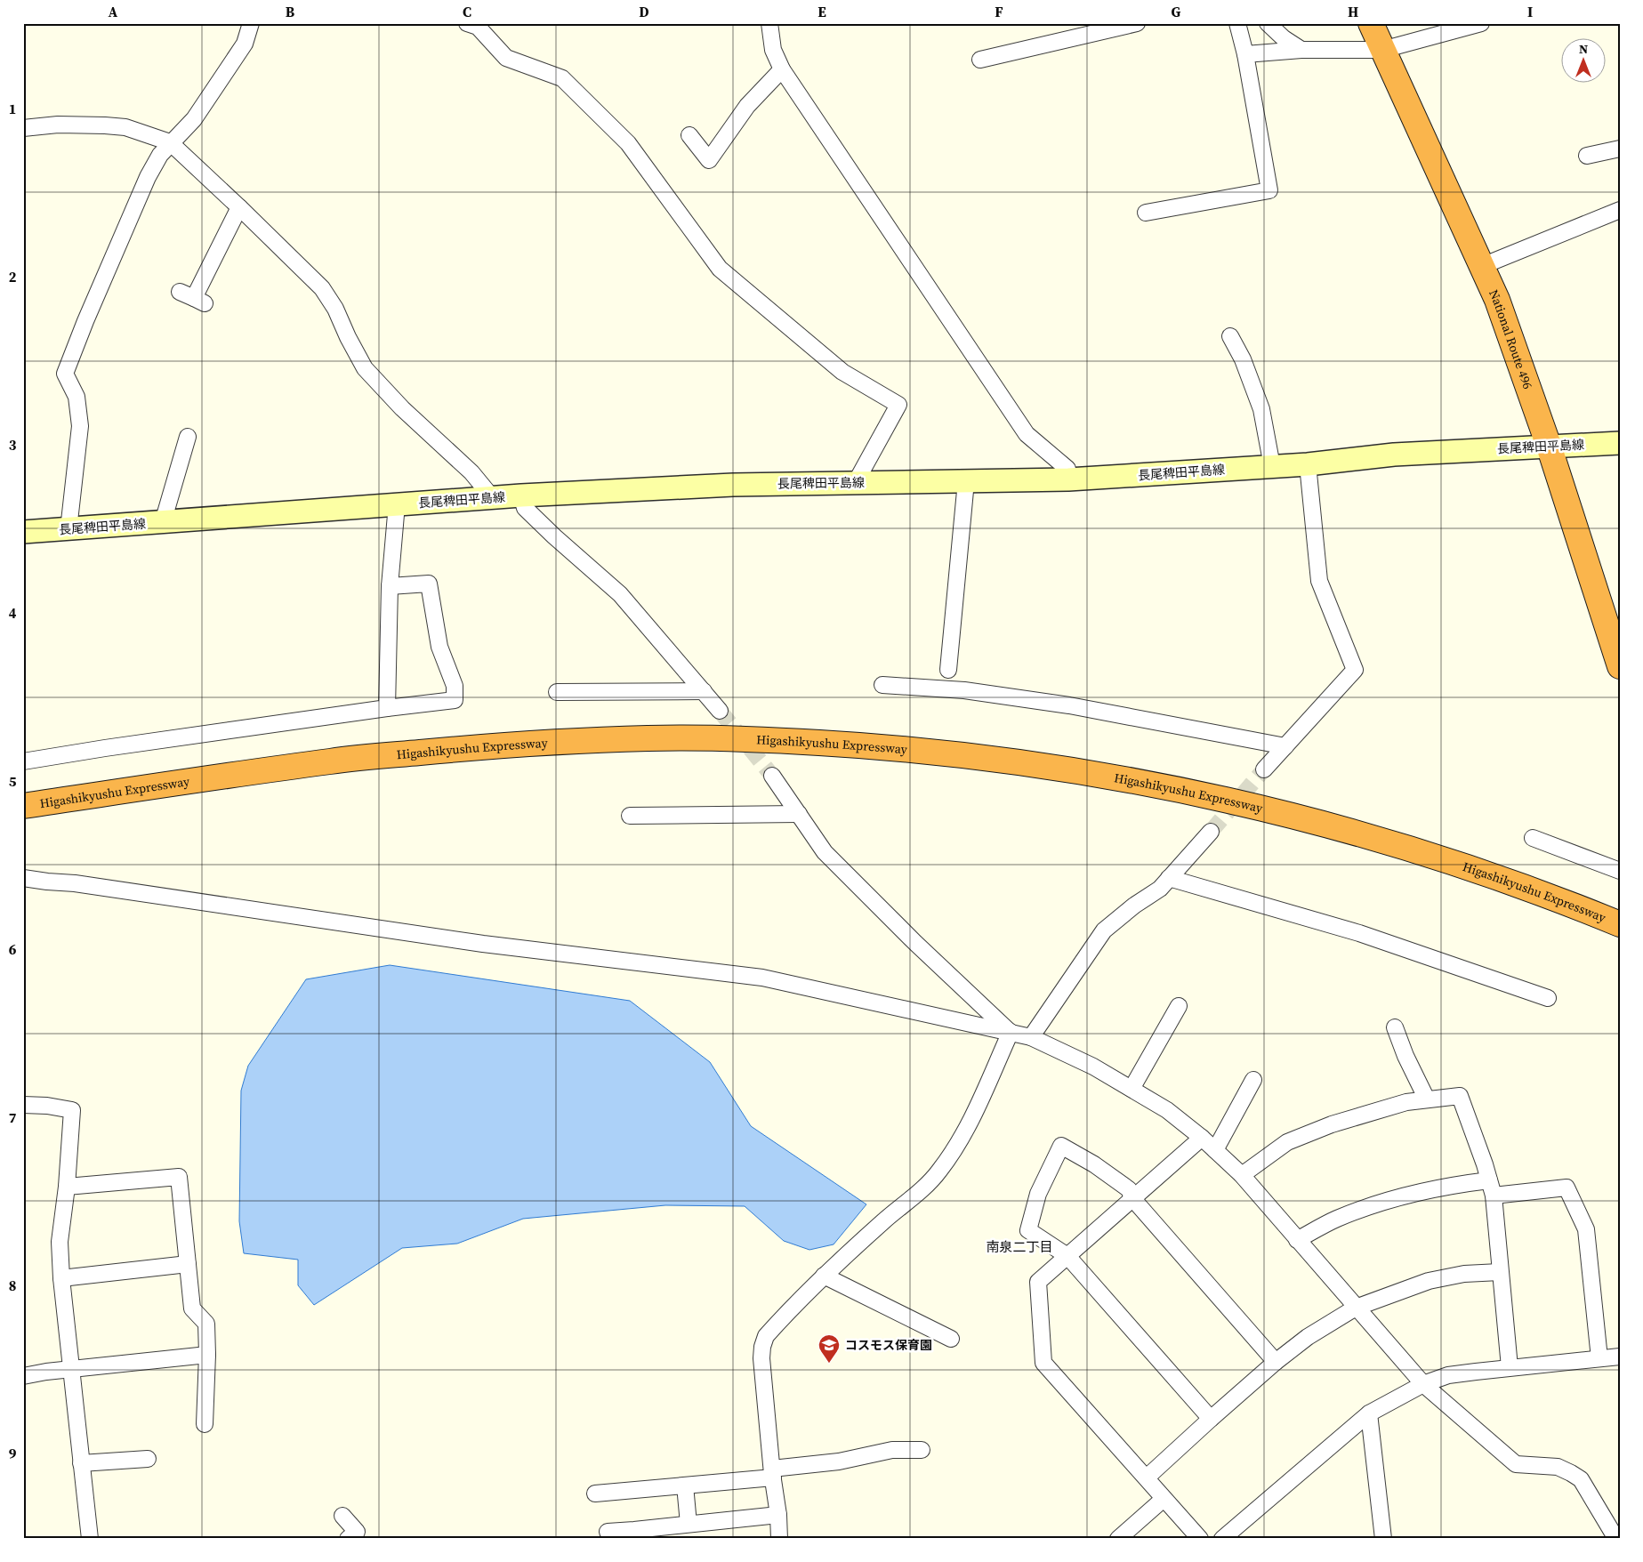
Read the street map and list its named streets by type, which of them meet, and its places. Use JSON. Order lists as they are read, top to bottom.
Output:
{
  "streets": {
    "highway": ["National Route 496", "Higashikyushu Expressway"],
    "main road": ["長尾稗田平島線"]
  },
  "crossings": [
    ["National Route 496", "長尾稗田平島線"]
  ],
  "districts": ["南泉二丁目"],
  "places": {
    "school or university": ["コスモス保育園"]
  },
  "north": "top",
  "grid": {
    "columns": [
      "A",
      "B",
      "C",
      "D",
      "E",
      "F",
      "G",
      "H",
      "I"
    ],
    "rows": [
      "1",
      "2",
      "3",
      "4",
      "5",
      "6",
      "7",
      "8",
      "9"
    ]
  }
}
